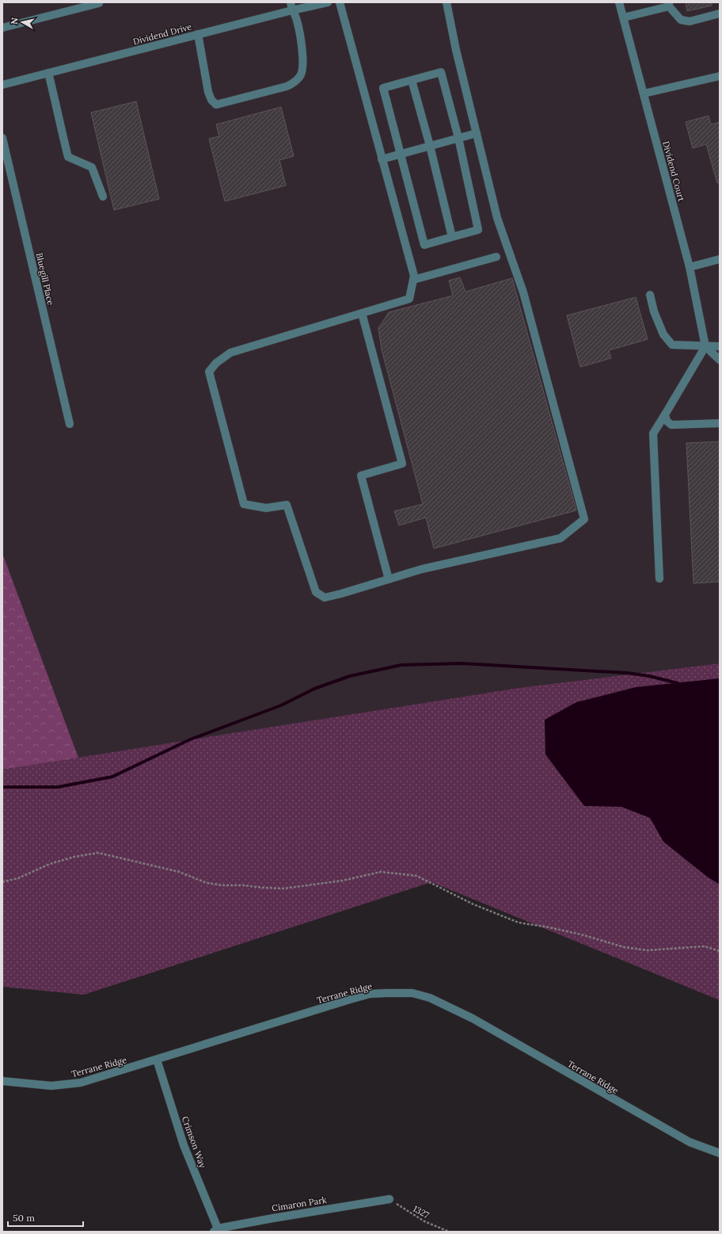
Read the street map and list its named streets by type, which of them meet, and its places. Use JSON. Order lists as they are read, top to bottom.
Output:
{
  "streets": {
    "street": [
      "Dividend Drive",
      "Dividend Court",
      "Bluegill Place",
      "Terrane Ridge",
      "Crimson Way",
      "Cimaron Park"
    ],
    "path": ["1327"]
  },
  "crossings": [
    ["Terrane Ridge", "Crimson Way"],
    ["Crimson Way", "Cimaron Park"],
    ["Cimaron Park", "1327"]
  ],
  "scale_bar": "50 m",
  "north": "left"
}
